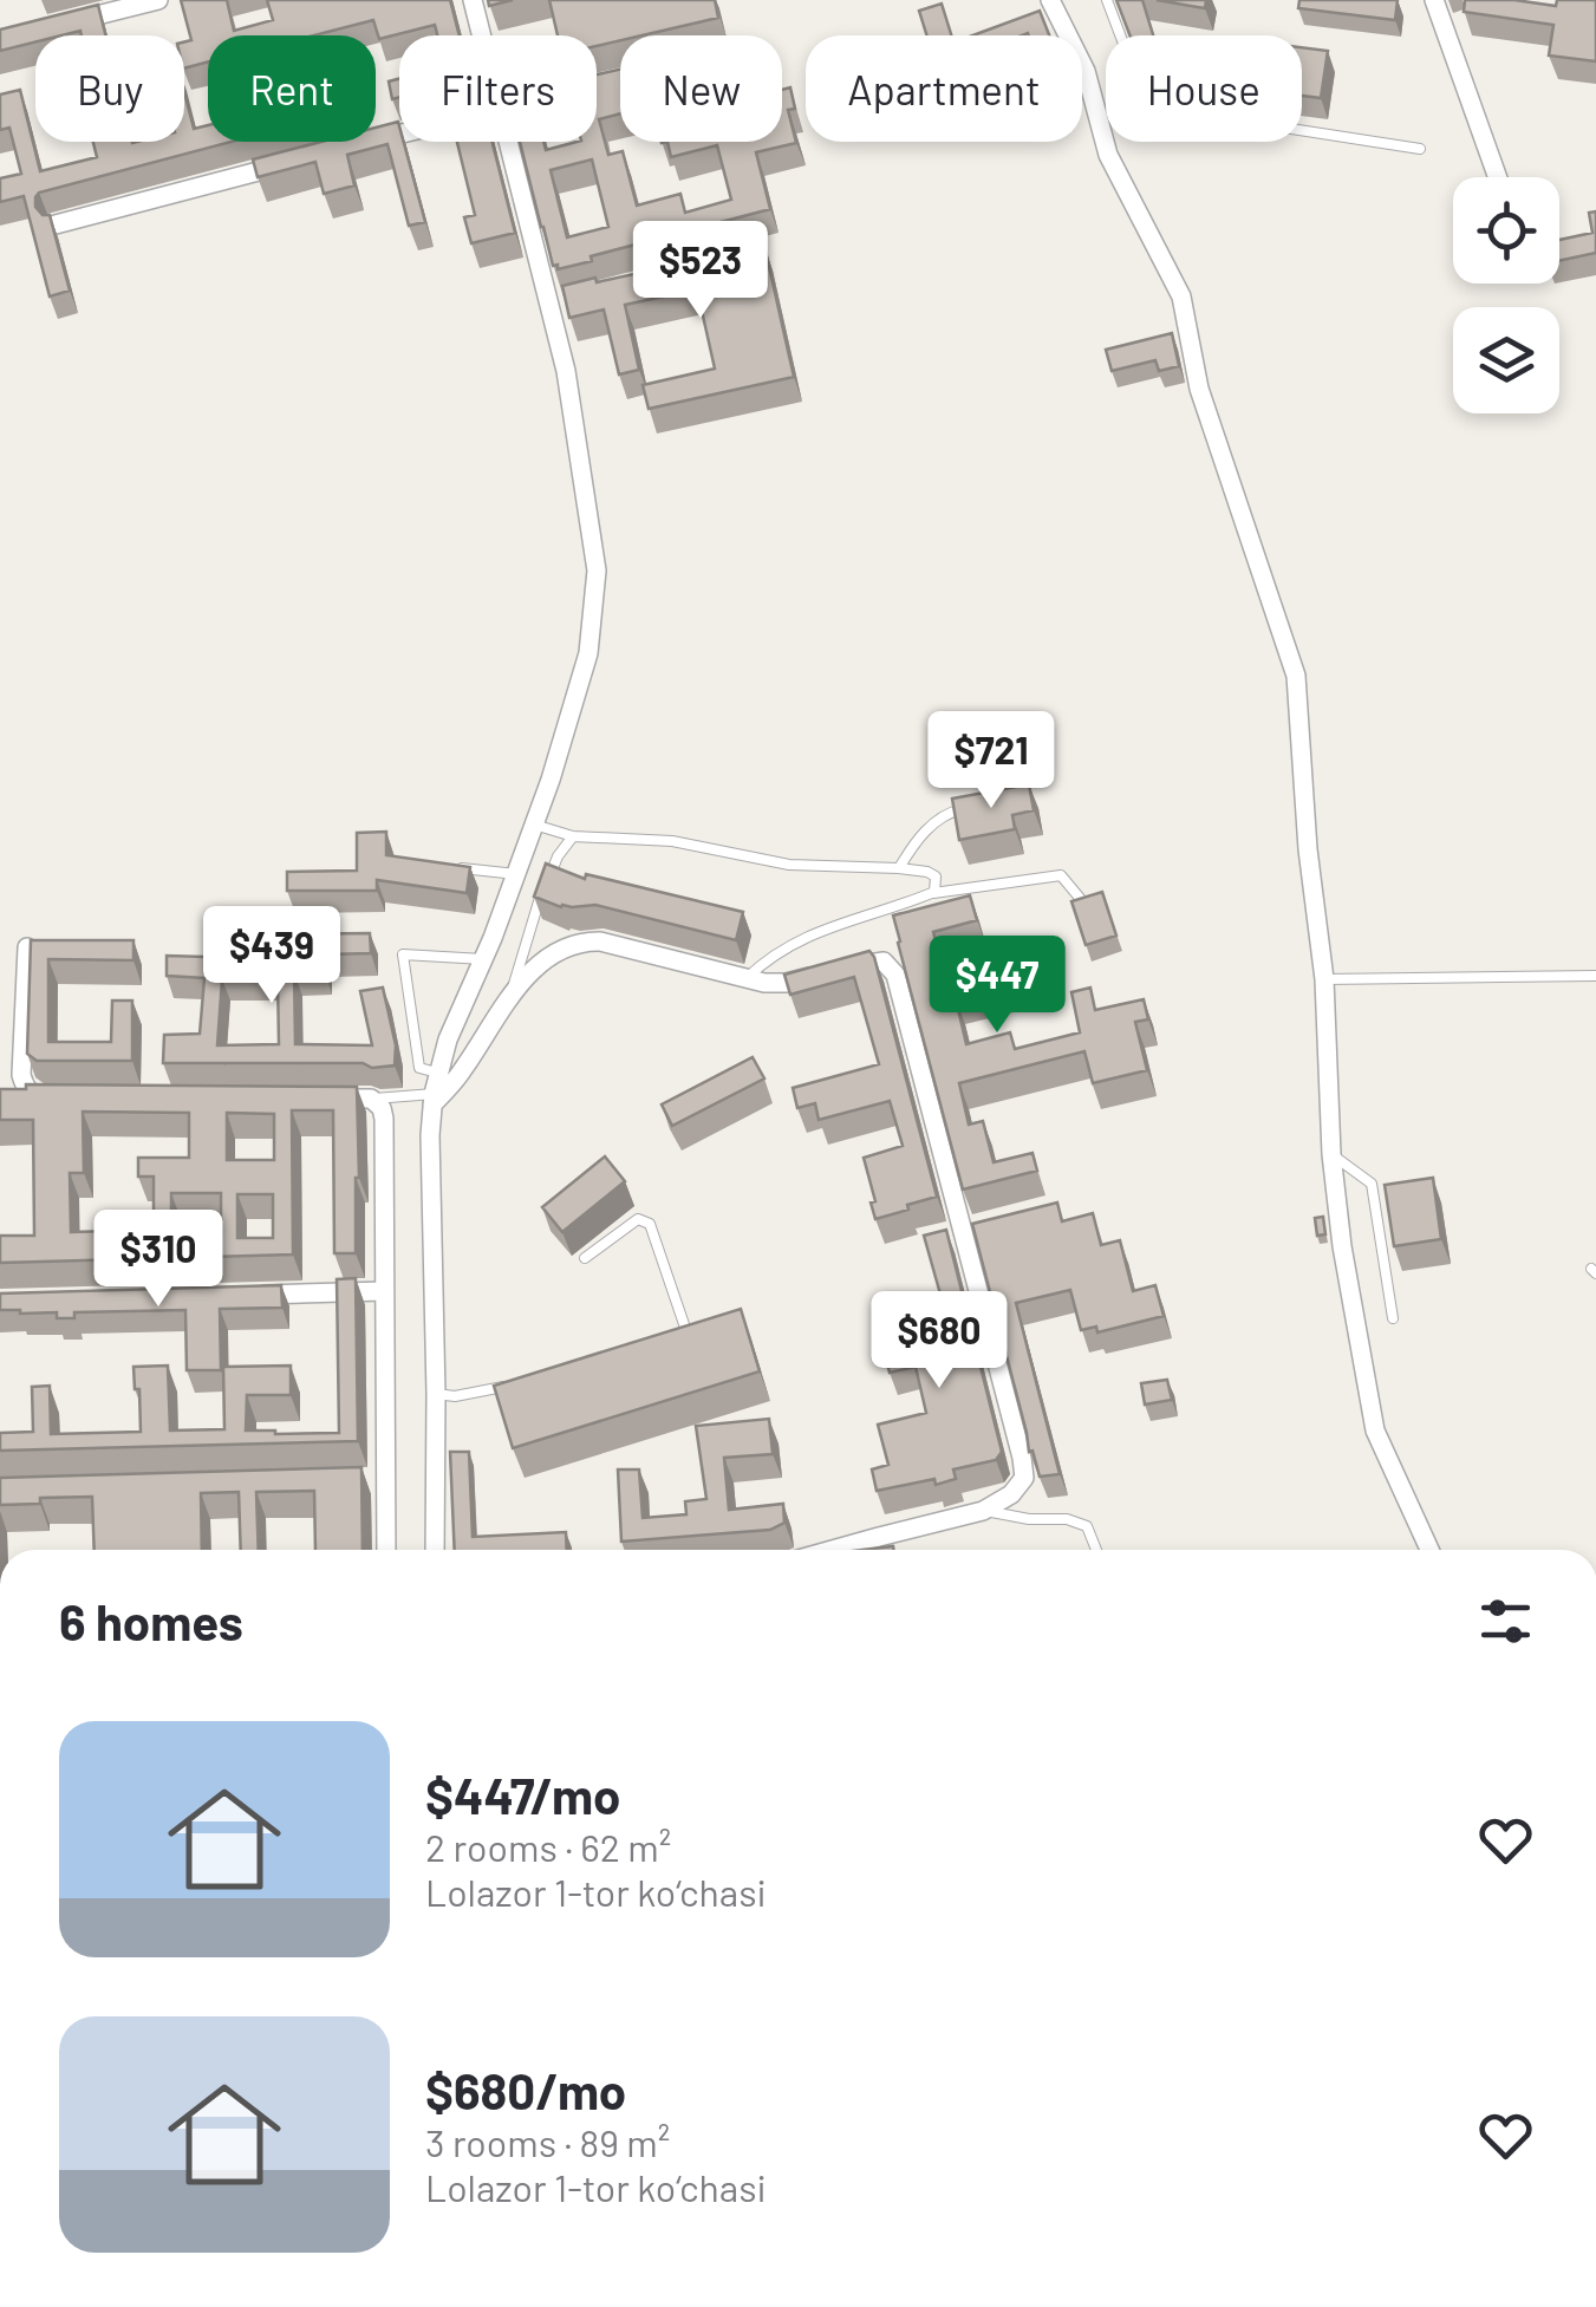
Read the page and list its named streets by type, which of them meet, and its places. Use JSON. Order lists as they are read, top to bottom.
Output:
{
  "page": {
    "chip": [
      "Buy",
      "Rent",
      "Filters",
      "New",
      "Apartment",
      "House"
    ],
    "price": [
      "$523",
      "$721",
      "$439",
      "$447",
      "$310",
      "$680"
    ],
    "heading": "6 homes",
    "list": [
      {
        "name": "$447/mo",
        "note": "2 rooms · 62 m² · Lolazor 1-tor ko‘chasi"
      },
      {
        "name": "$680/mo",
        "note": "3 rooms · 89 m² · Lolazor 1-tor ko‘chasi"
      }
    ]
  }
}
